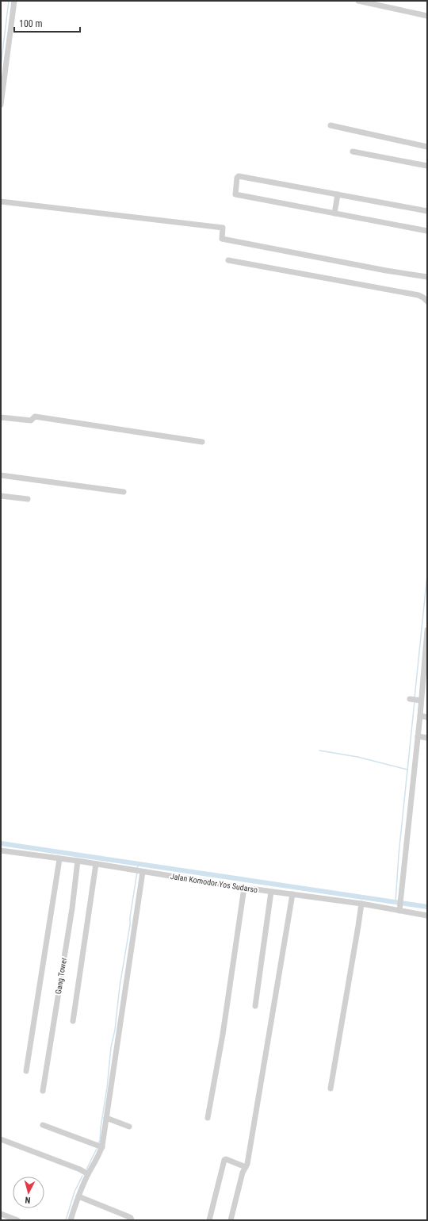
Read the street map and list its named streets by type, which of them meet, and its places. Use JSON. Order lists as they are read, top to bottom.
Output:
{
  "streets": {
    "street": ["Jalan Komodor Yos Sudarso", "Gang Tower"]
  },
  "crossings": [
    ["Jalan Komodor Yos Sudarso", "Gang Tower"]
  ],
  "scale_bar": "100 m",
  "north": "bottom"
}
